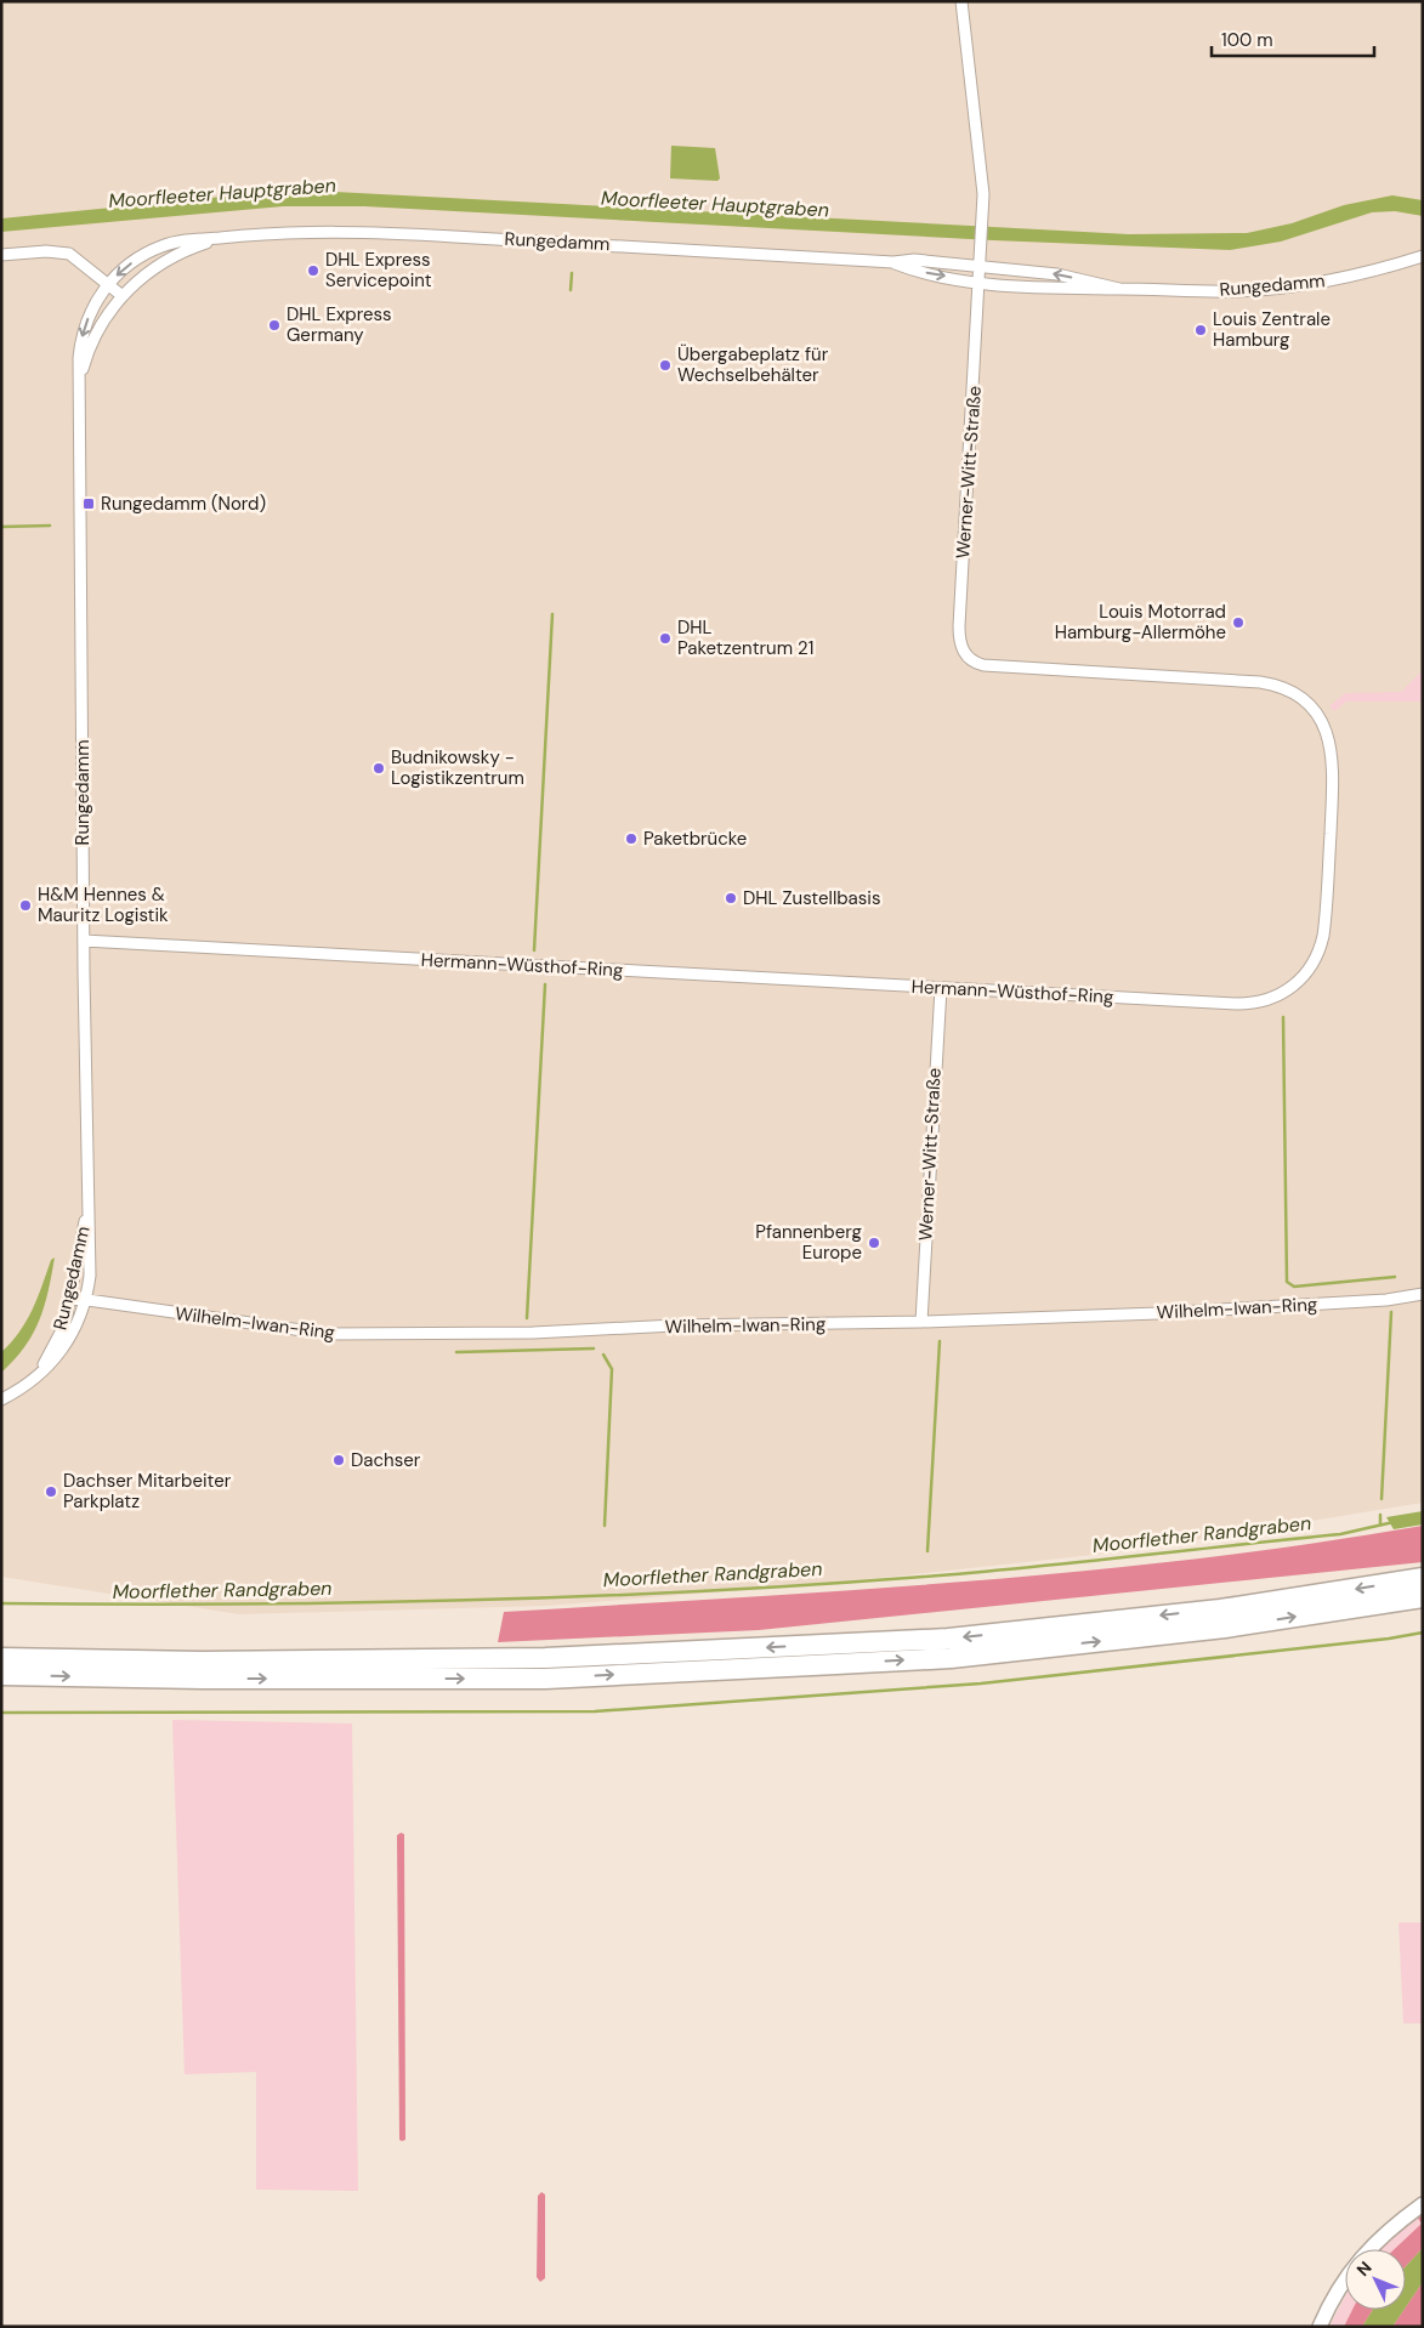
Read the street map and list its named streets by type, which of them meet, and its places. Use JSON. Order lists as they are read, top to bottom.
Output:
{
  "streets": {
    "street": [
      "Rungedamm",
      "Werner-Witt-Straße",
      "Hermann-Wüsthof-Ring",
      "Wilhelm-Iwan-Ring"
    ]
  },
  "crossings": [
    ["Rungedamm", "Werner-Witt-Straße"],
    ["Rungedamm", "Hermann-Wüsthof-Ring"],
    ["Rungedamm", "Wilhelm-Iwan-Ring"],
    ["Werner-Witt-Straße", "Hermann-Wüsthof-Ring"],
    ["Werner-Witt-Straße", "Wilhelm-Iwan-Ring"]
  ],
  "water": ["Moorfleeter Hauptgraben", "Moorflether Randgraben"],
  "places": {
    "other": [
      "DHL Express Servicepoint",
      "DHL Express Germany",
      "Louis Zentrale Hamburg",
      "Übergabeplatz für Wechselbehälter",
      "Louis Motorrad Hamburg-Allermöhe",
      "DHL Paketzentrum 21",
      "Budnikowsky - Logistikzentrum",
      "Paketbrücke",
      "DHL Zustellbasis",
      "H&M Hennes & Mauritz Logistik",
      "Pfannenberg Europe",
      "Dachser",
      "Dachser Mitarbeiter Parkplatz"
    ],
    "transit": ["Rungedamm (Nord)"]
  },
  "scale_bar": "100 m",
  "north": "top left"
}
